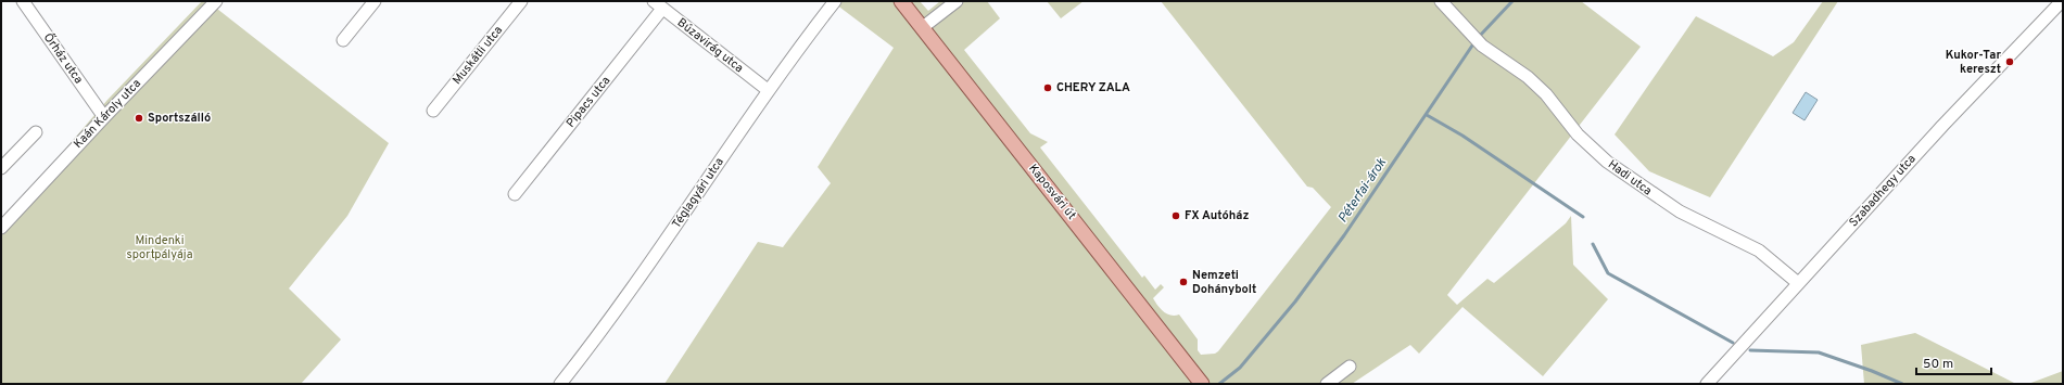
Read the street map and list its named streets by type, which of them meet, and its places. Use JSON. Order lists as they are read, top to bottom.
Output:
{
  "streets": {
    "main road": ["Kaposvári út"],
    "street": [
      "Búzavirág utca",
      "Muskátli utca",
      "Őrház utca",
      "Pipacs utca",
      "Kaán Károly utca",
      "Hadi utca",
      "Szabadhegy utca",
      "Téglagyári utca"
    ]
  },
  "crossings": [
    ["Búzavirág utca", "Pipacs utca"],
    ["Búzavirág utca", "Téglagyári utca"],
    ["Őrház utca", "Kaán Károly utca"],
    ["Hadi utca", "Szabadhegy utca"]
  ],
  "water": ["Péterfai-árok"],
  "parks": ["Mindenki sportpályája"],
  "places": [
    "Kukor-Tar kereszt",
    "CHERY ZALA",
    "Sportszálló",
    "FX Autóház",
    "Nemzeti Dohánybolt"
  ],
  "scale_bar": "50 m"
}
